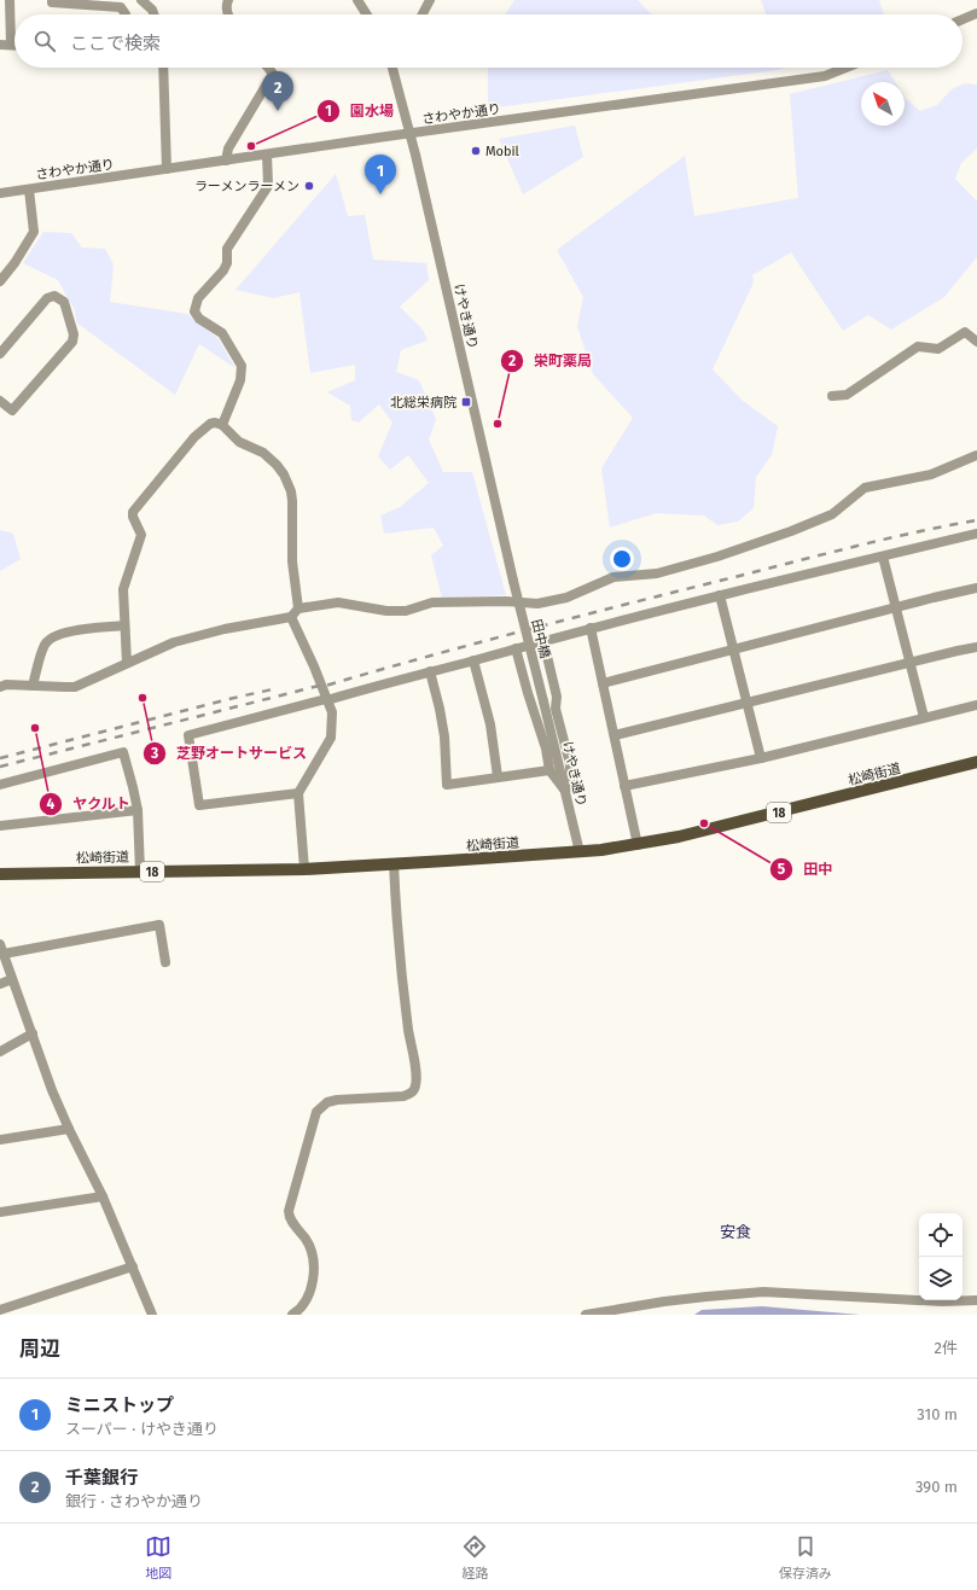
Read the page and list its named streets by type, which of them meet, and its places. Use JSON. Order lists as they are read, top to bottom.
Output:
{
  "streets": {
    "main road": ["松崎街道", "18"],
    "street": ["さわやか通り", "けやき通り", "田中橋"]
  },
  "crossings": [
    ["さわやか通り", "けやき通り"],
    ["けやき通り", "田中橋"],
    ["けやき通り", "松崎街道"]
  ],
  "districts": ["安食"],
  "places": {
    "other": [
      "園水場",
      "Mobil",
      "ラーメンラーメン",
      "栄町薬局",
      "芝野オートサービス",
      "ヤクルト",
      "田中"
    ],
    "transit": ["北総栄病院"]
  },
  "north": "top left",
  "page": {
    "search": "ここで検索",
    "pins": ["2", "1"],
    "heading": ["周辺", "2件"],
    "list": [
      {
        "mark": "1",
        "name": "ミニストップ",
        "note": "スーパー · けやき通り",
        "value": "310 m"
      },
      {
        "mark": "2",
        "name": "千葉銀行",
        "note": "銀行 · さわやか通り",
        "value": "390 m"
      }
    ],
    "nav": ["地図", "経路", "保存済み"]
  }
}
